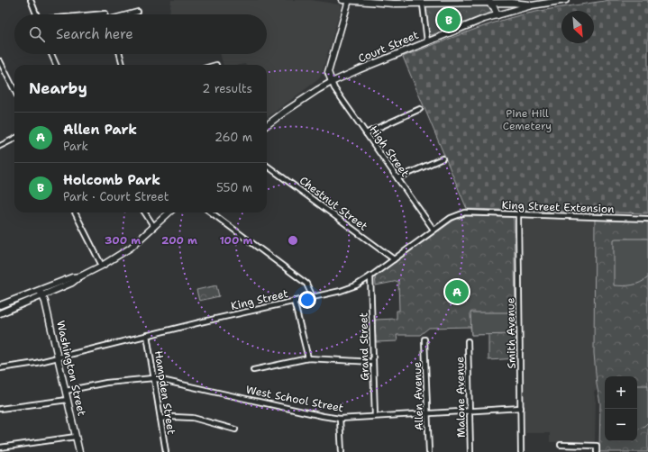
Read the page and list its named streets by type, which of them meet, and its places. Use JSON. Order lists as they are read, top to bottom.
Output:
{
  "streets": {
    "main road": ["Court Street", "Washington Street"],
    "street": [
      "High Street",
      "Chestnut Street",
      "King Street Extension",
      "King Street",
      "Smith Avenue",
      "Grand Street",
      "Hampden Street",
      "Allen Avenue",
      "Malone Avenue",
      "West School Street"
    ]
  },
  "crossings": [
    ["Court Street", "High Street"],
    ["High Street", "King Street"],
    ["Chestnut Street", "King Street"],
    ["King Street Extension", "King Street"],
    ["King Street Extension", "Smith Avenue"],
    ["King Street", "Grand Street"],
    ["King Street", "Washington Street"],
    ["King Street", "Hampden Street"],
    ["Smith Avenue", "West School Street"],
    ["Grand Street", "West School Street"],
    ["Washington Street", "West School Street"],
    ["Hampden Street", "West School Street"],
    ["Allen Avenue", "West School Street"],
    ["Malone Avenue", "West School Street"]
  ],
  "parks": ["Pine Hill Cemetery"],
  "north": "bottom right",
  "page": {
    "pins": ["B", "A"],
    "search": "Search here",
    "heading": ["Nearby", "2 results"],
    "list": [
      {
        "mark": "A",
        "name": "Allen Park",
        "note": "Park",
        "value": "260 m"
      },
      {
        "mark": "B",
        "name": "Holcomb Park",
        "note": "Park · Court Street",
        "value": "550 m"
      }
    ],
    "map_buttons": ["+", "−"]
  },
  "rings": ["300 m", "200 m", "100 m"]
}
